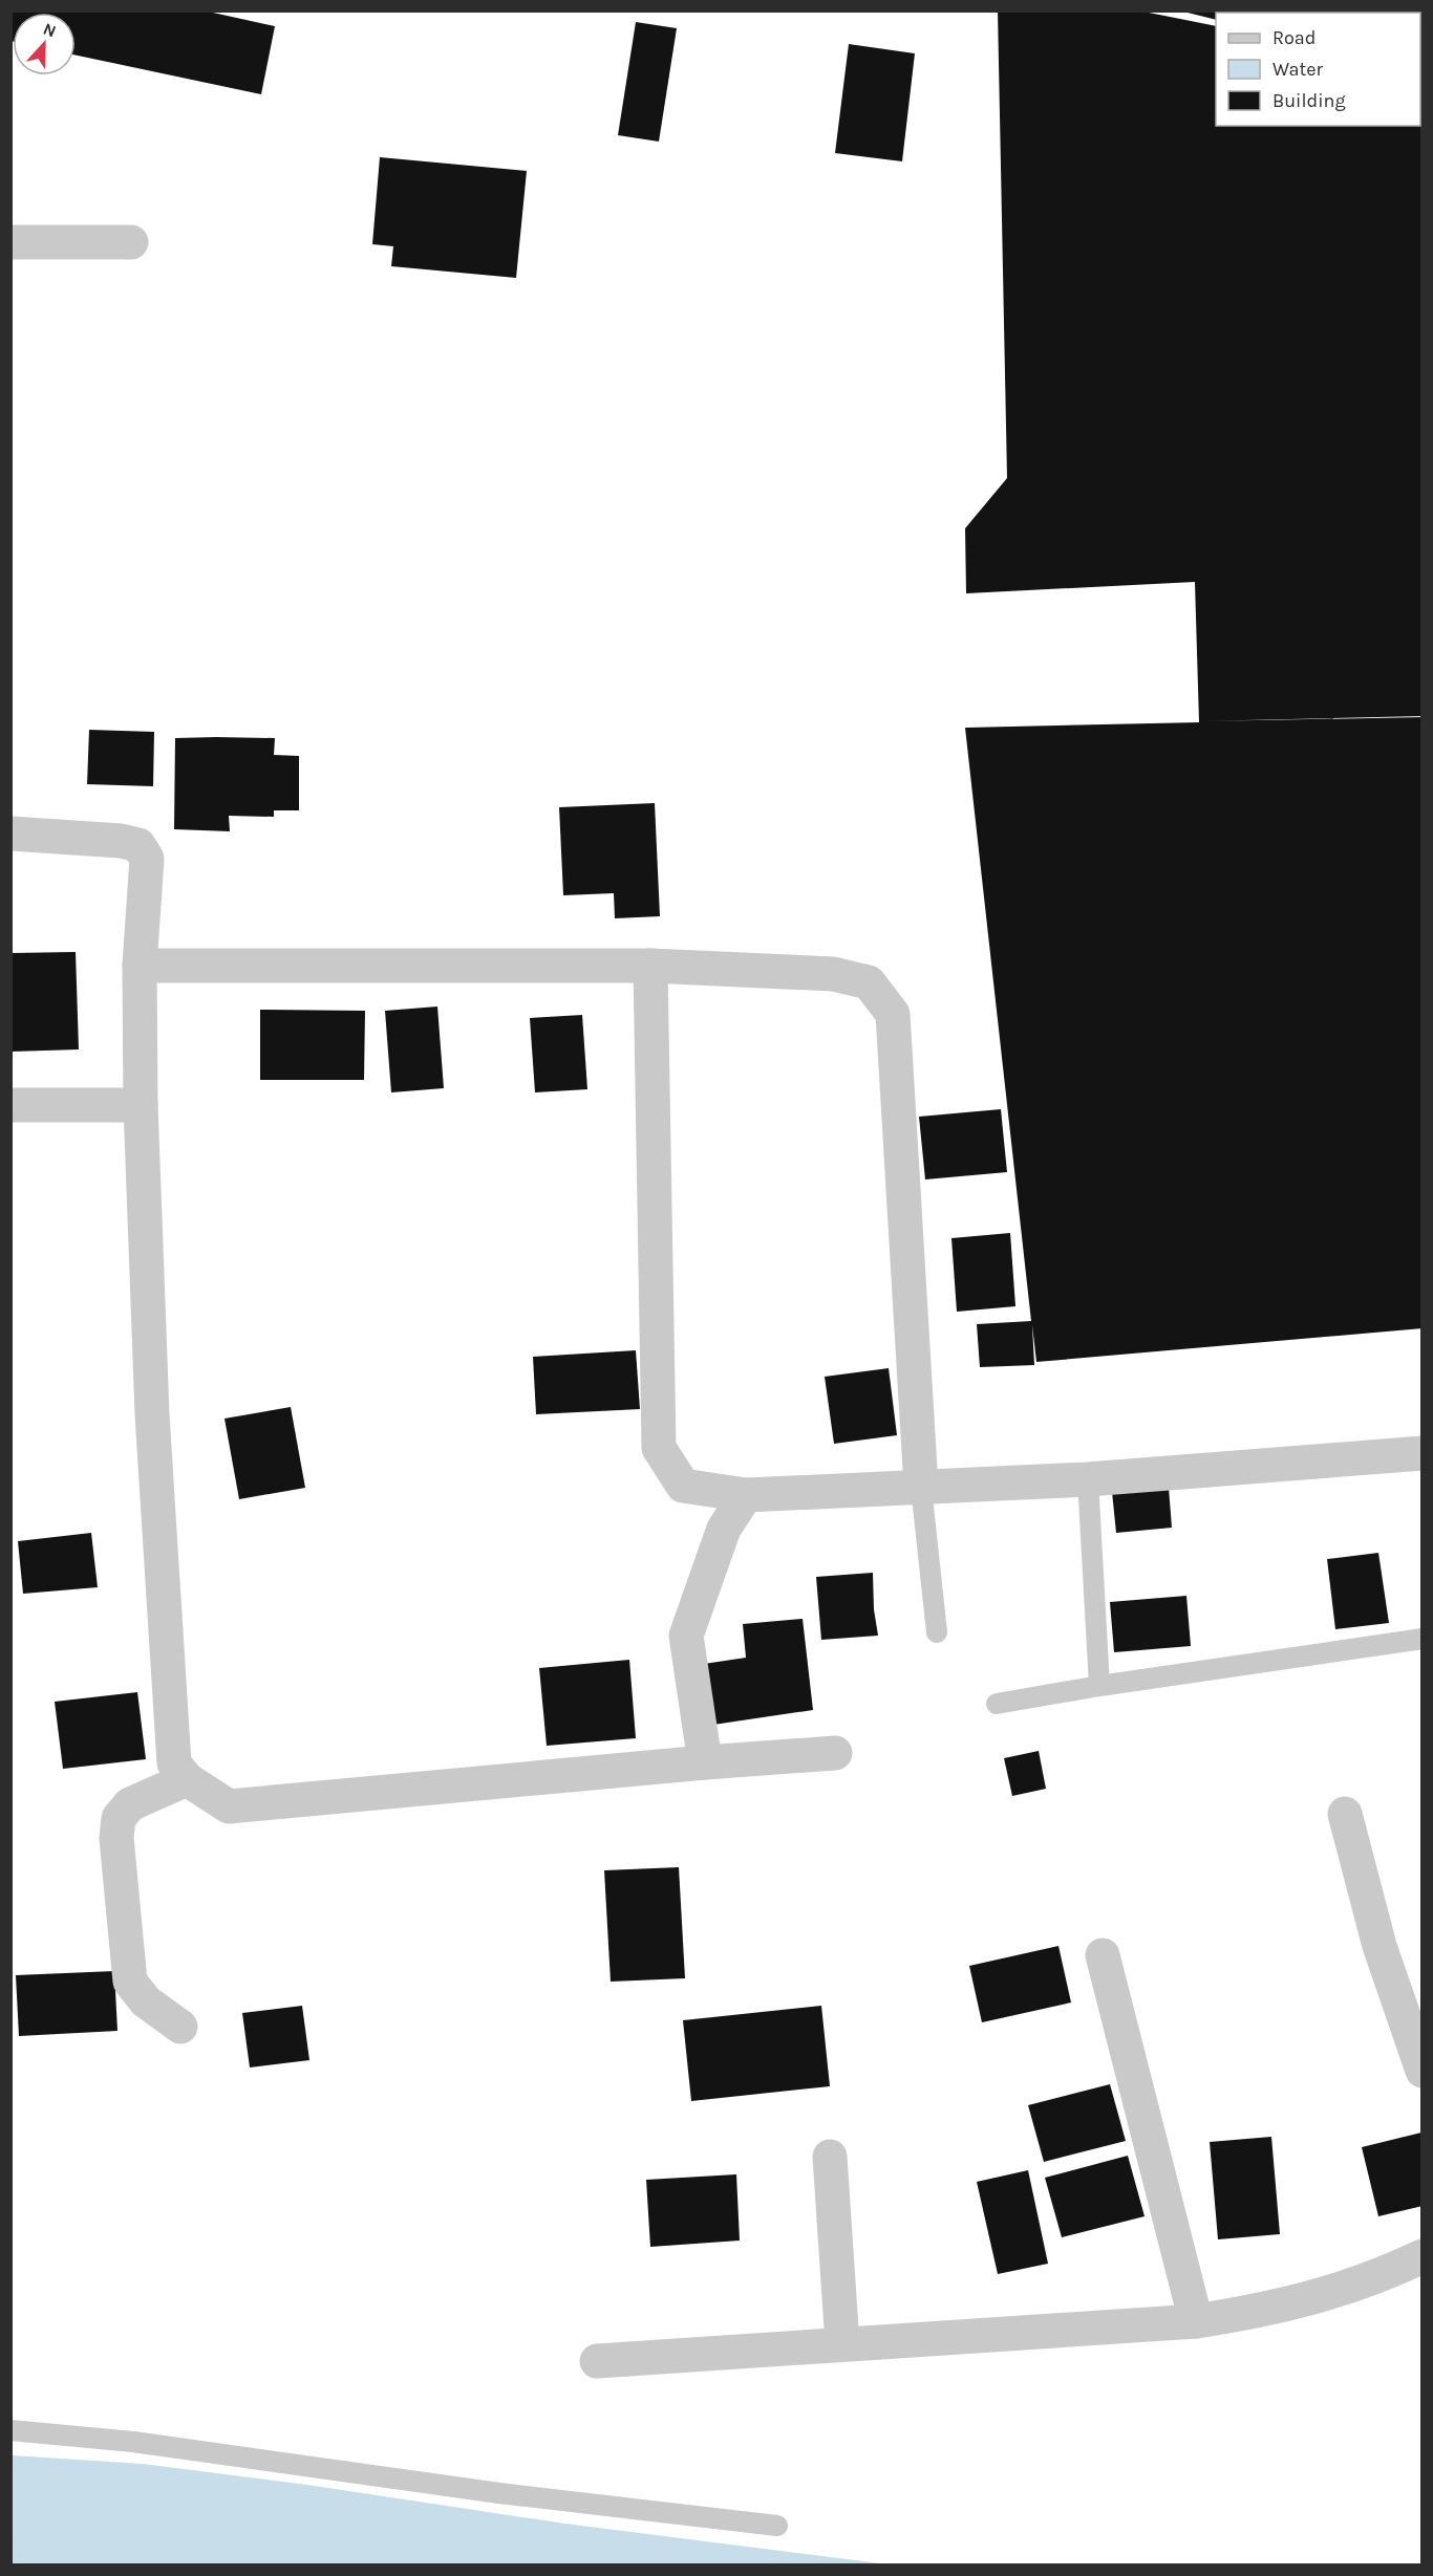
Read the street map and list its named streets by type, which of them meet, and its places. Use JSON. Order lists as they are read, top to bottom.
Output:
{
  "legend": ["Road", "Water", "Building"],
  "north": "top"
}
